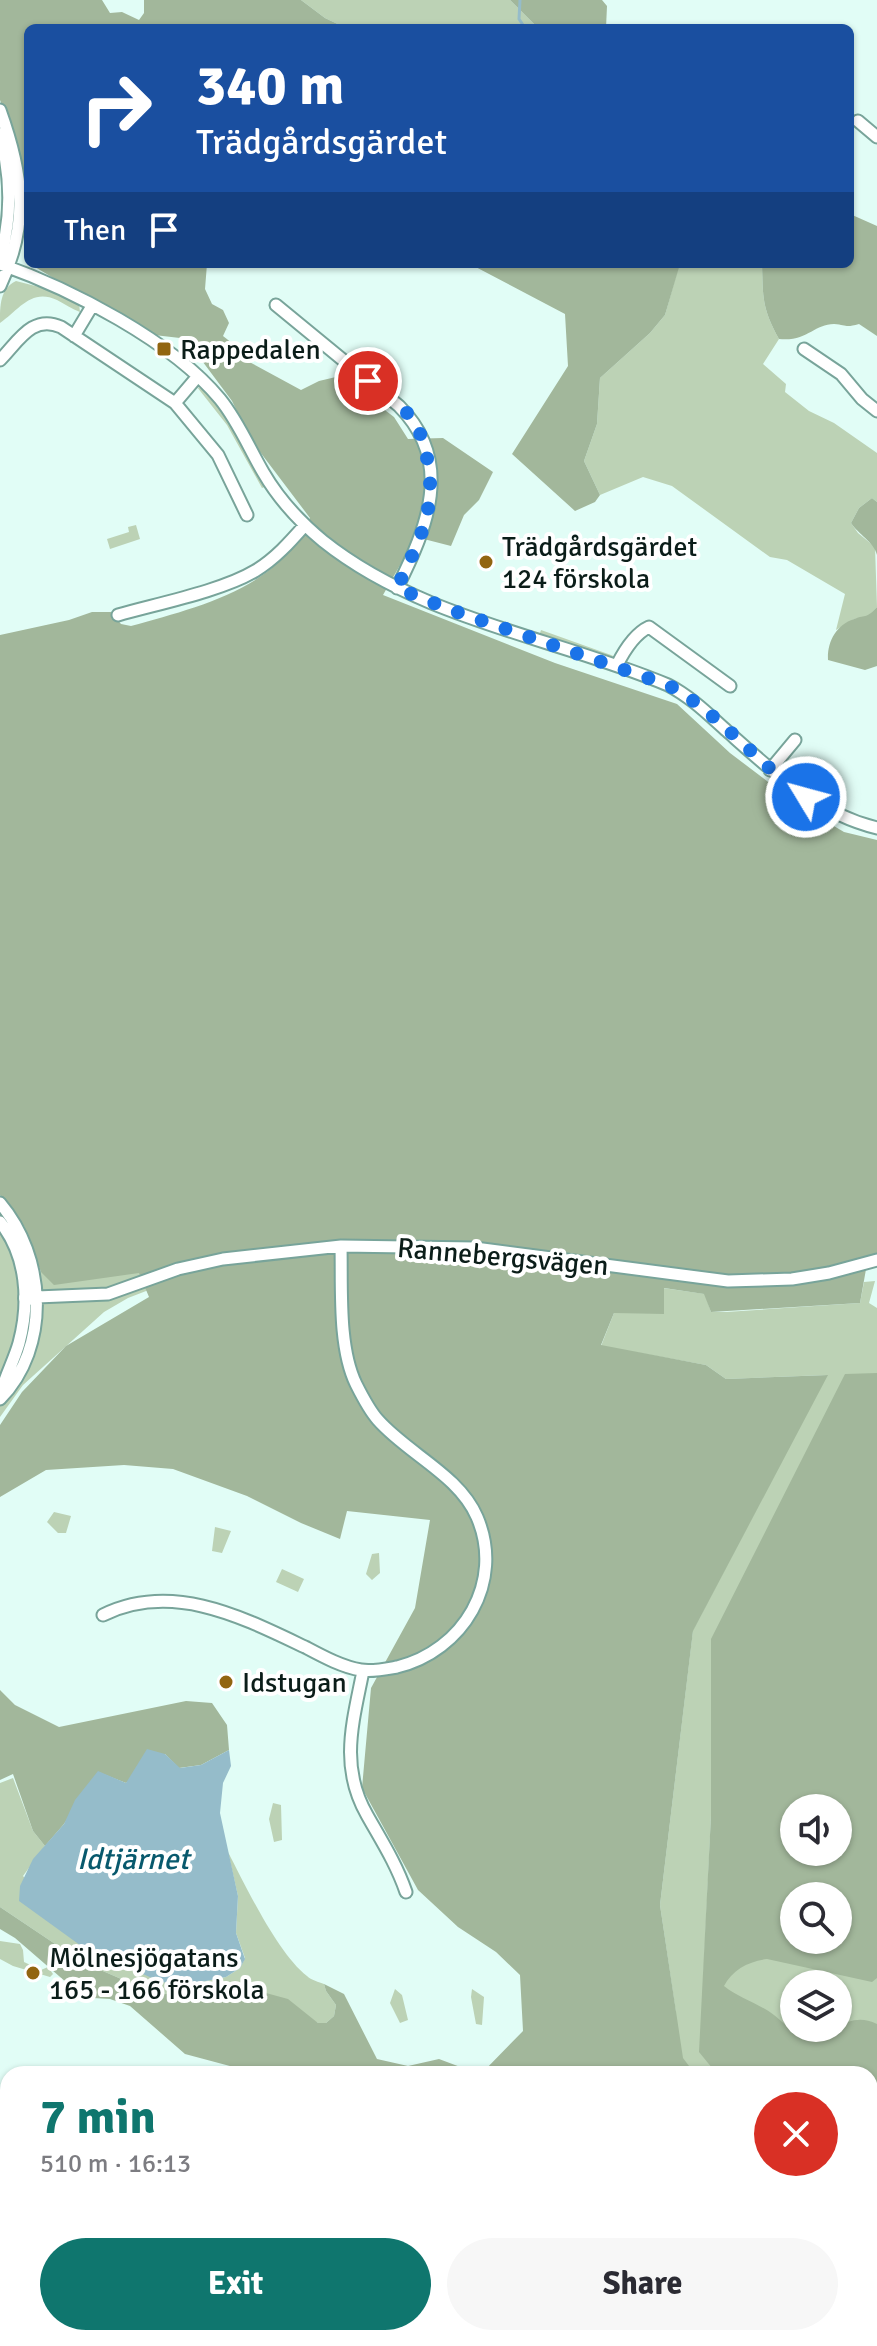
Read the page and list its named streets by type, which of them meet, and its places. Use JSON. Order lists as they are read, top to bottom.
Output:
{
  "streets": {
    "street": ["Rannebergsvägen"]
  },
  "water": ["Idtjärnet"],
  "places": {
    "transit": ["Rappedalen"],
    "other": ["Trädgårdsgärdet 124 förskola", "Idstugan", "Mölnesjögatans 165 - 166 förskola"]
  },
  "page": {
    "turn": ["340 m", "Trädgårdsgärdet"],
    "then": "Then",
    "heading": ["7 min", "510 m · 16:13"],
    "buttons": ["Exit", "Share"]
  }
}
